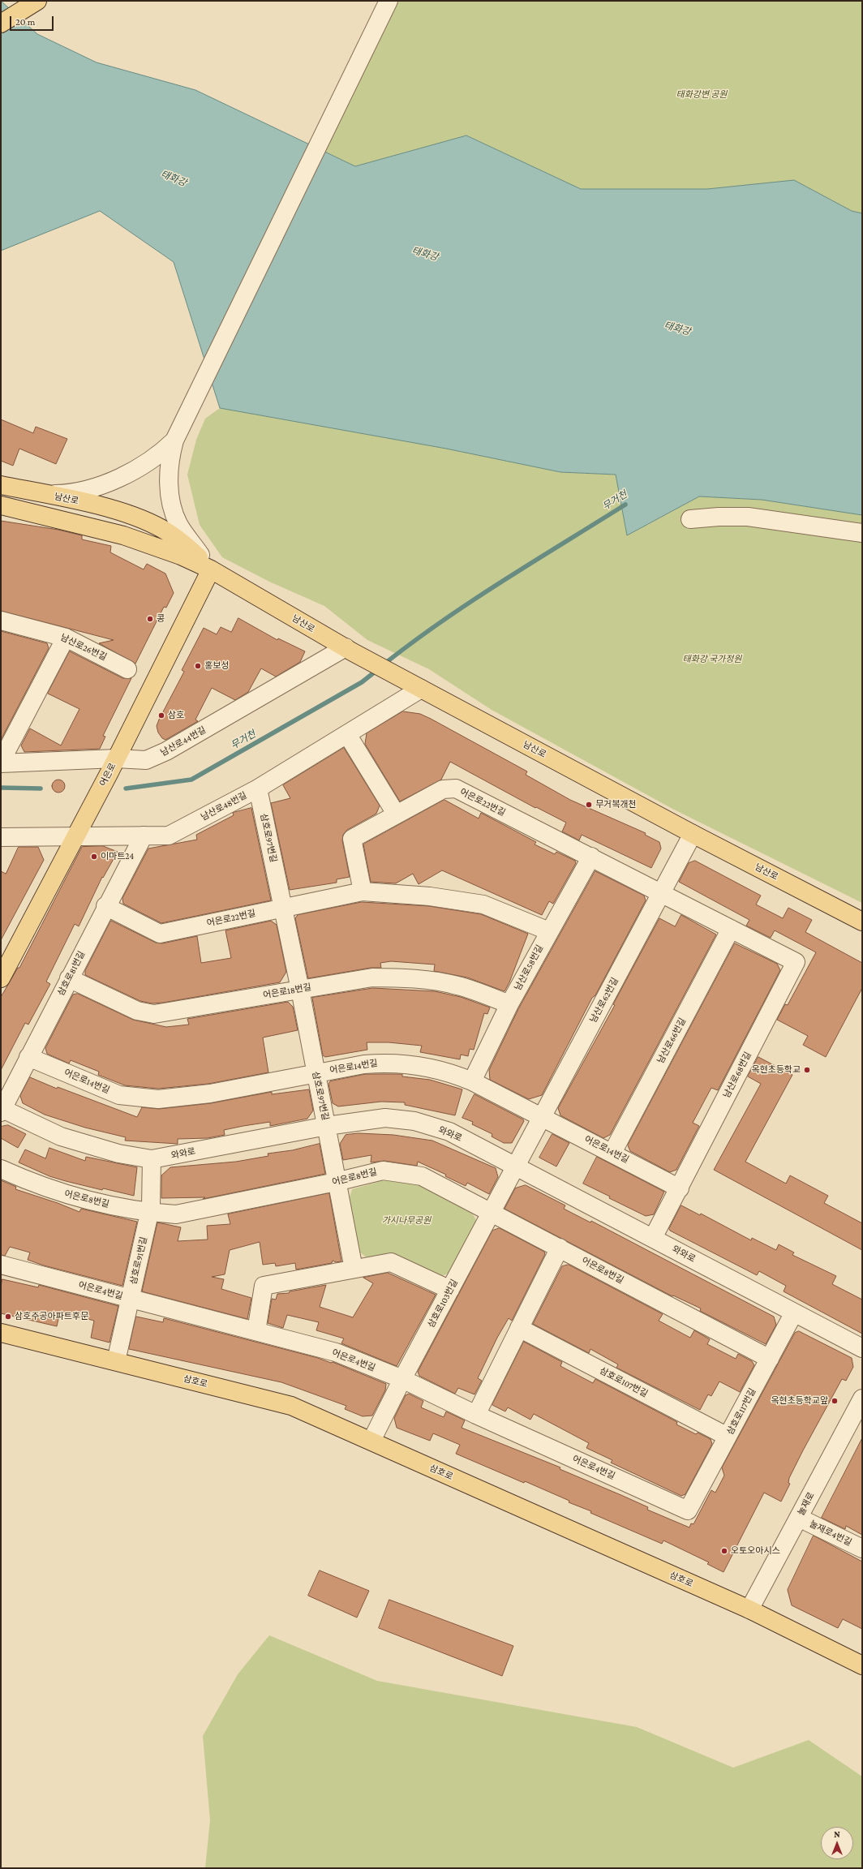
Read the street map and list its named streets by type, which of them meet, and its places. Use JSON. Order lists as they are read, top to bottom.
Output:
{
  "streets": {
    "main road": ["남산로", "어은로", "삼호로"],
    "street": [
      "남산로26번길",
      "남산로44번길",
      "어은로22번길",
      "남산로48번길",
      "삼호로97번길",
      "남산로58번길",
      "삼호로81번길",
      "어은로18번길",
      "남산로62번길",
      "남산로66번길",
      "어은로14번길",
      "남산로68번길",
      "와와로",
      "어은로8번길",
      "삼호로91번길",
      "어은로4번길",
      "삼호로103번길",
      "삼호로107번길",
      "삼호로117번길",
      "눌재로",
      "눌재로4번길"
    ]
  },
  "crossings": [
    ["남산로", "남산로44번길"],
    ["남산로", "어은로"],
    ["남산로", "남산로48번길"],
    ["남산로", "남산로62번길"],
    ["남산로26번길", "남산로44번길"],
    ["남산로44번길", "어은로"],
    ["어은로", "남산로48번길"],
    ["어은로22번길", "삼호로97번길"],
    ["어은로22번길", "남산로58번길"],
    ["어은로22번길", "삼호로81번길"],
    ["어은로22번길", "남산로62번길"],
    ["어은로22번길", "남산로66번길"],
    ["어은로22번길", "남산로68번길"],
    ["남산로48번길", "삼호로97번길"],
    ["남산로48번길", "삼호로81번길"],
    ["삼호로97번길", "어은로18번길"],
    ["삼호로97번길", "어은로14번길"],
    ["삼호로97번길", "와와로"],
    ["삼호로97번길", "어은로8번길"],
    ["남산로58번길", "어은로18번길"],
    ["남산로58번길", "어은로14번길"],
    ["삼호로81번길", "어은로18번길"],
    ["삼호로81번길", "어은로14번길"],
    ["삼호로81번길", "와와로"],
    ["남산로62번길", "어은로14번길"],
    ["남산로62번길", "와와로"],
    ["남산로62번길", "삼호로103번길"],
    ["남산로66번길", "어은로14번길"],
    ["어은로14번길", "남산로68번길"],
    ["남산로68번길", "와와로"],
    ["와와로", "삼호로91번길"],
    ["와와로", "삼호로103번길"],
    ["와와로", "삼호로117번길"],
    ["어은로8번길", "삼호로91번길"],
    ["어은로8번길", "삼호로103번길"],
    ["어은로8번길", "삼호로117번길"],
    ["삼호로91번길", "어은로4번길"],
    ["삼호로91번길", "삼호로"],
    ["어은로4번길", "삼호로103번길"],
    ["어은로4번길", "삼호로117번길"],
    ["삼호로103번길", "삼호로"],
    ["삼호로", "눌재로"],
    ["삼호로107번길", "삼호로117번길"],
    ["눌재로", "눌재로4번길"]
  ],
  "water": ["태화강", "무거천"],
  "parks": ["태화강변 공원", "태화강 국가정원", "가시나무공원"],
  "places": [
    "콩",
    "홍보성",
    "삼호",
    "무거복개천",
    "이마트24",
    "옥현초등학교",
    "삼호주공아파트후문",
    "옥현초등학교앞",
    "오토오아시스"
  ],
  "scale_bar": "20 m",
  "north": "top"
}
